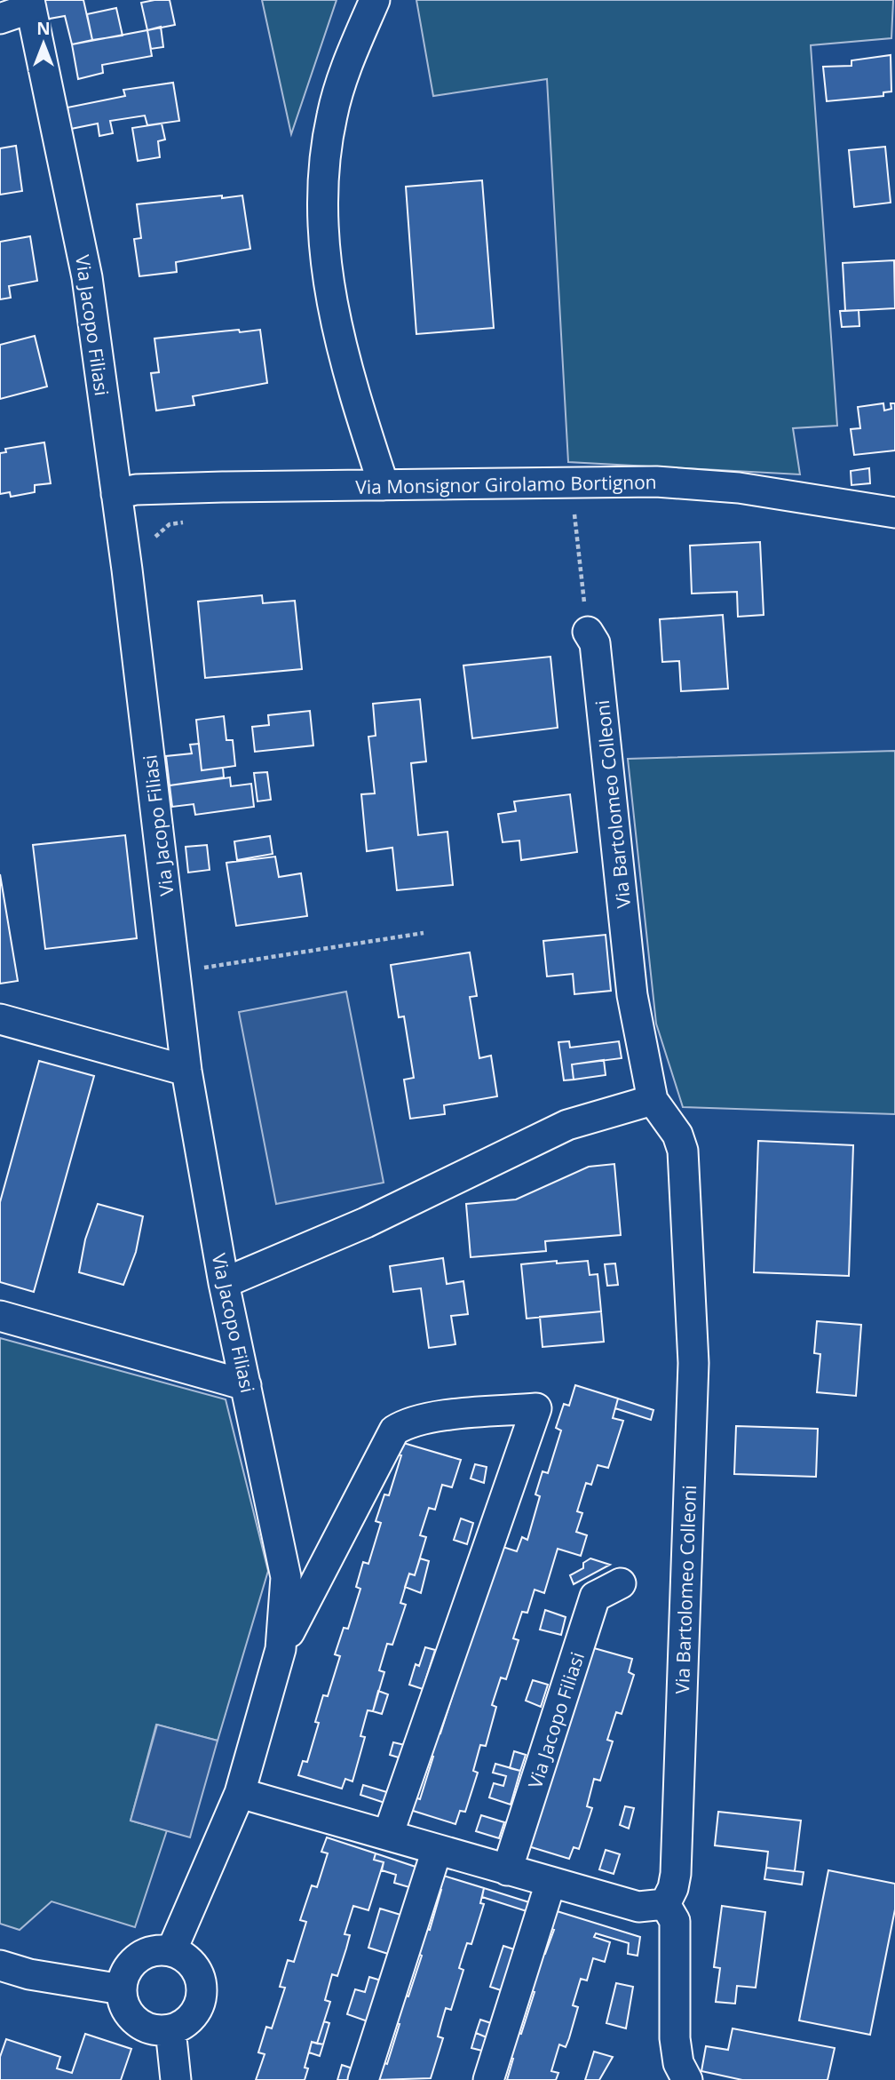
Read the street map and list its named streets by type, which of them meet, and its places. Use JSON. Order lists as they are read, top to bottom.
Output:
{
  "streets": {
    "street": ["Via Jacopo Filiasi", "Via Monsignor Girolamo Bortignon", "Via Bartolomeo Colleoni"]
  },
  "crossings": [
    ["Via Jacopo Filiasi", "Via Monsignor Girolamo Bortignon"]
  ],
  "north": "top"
}
